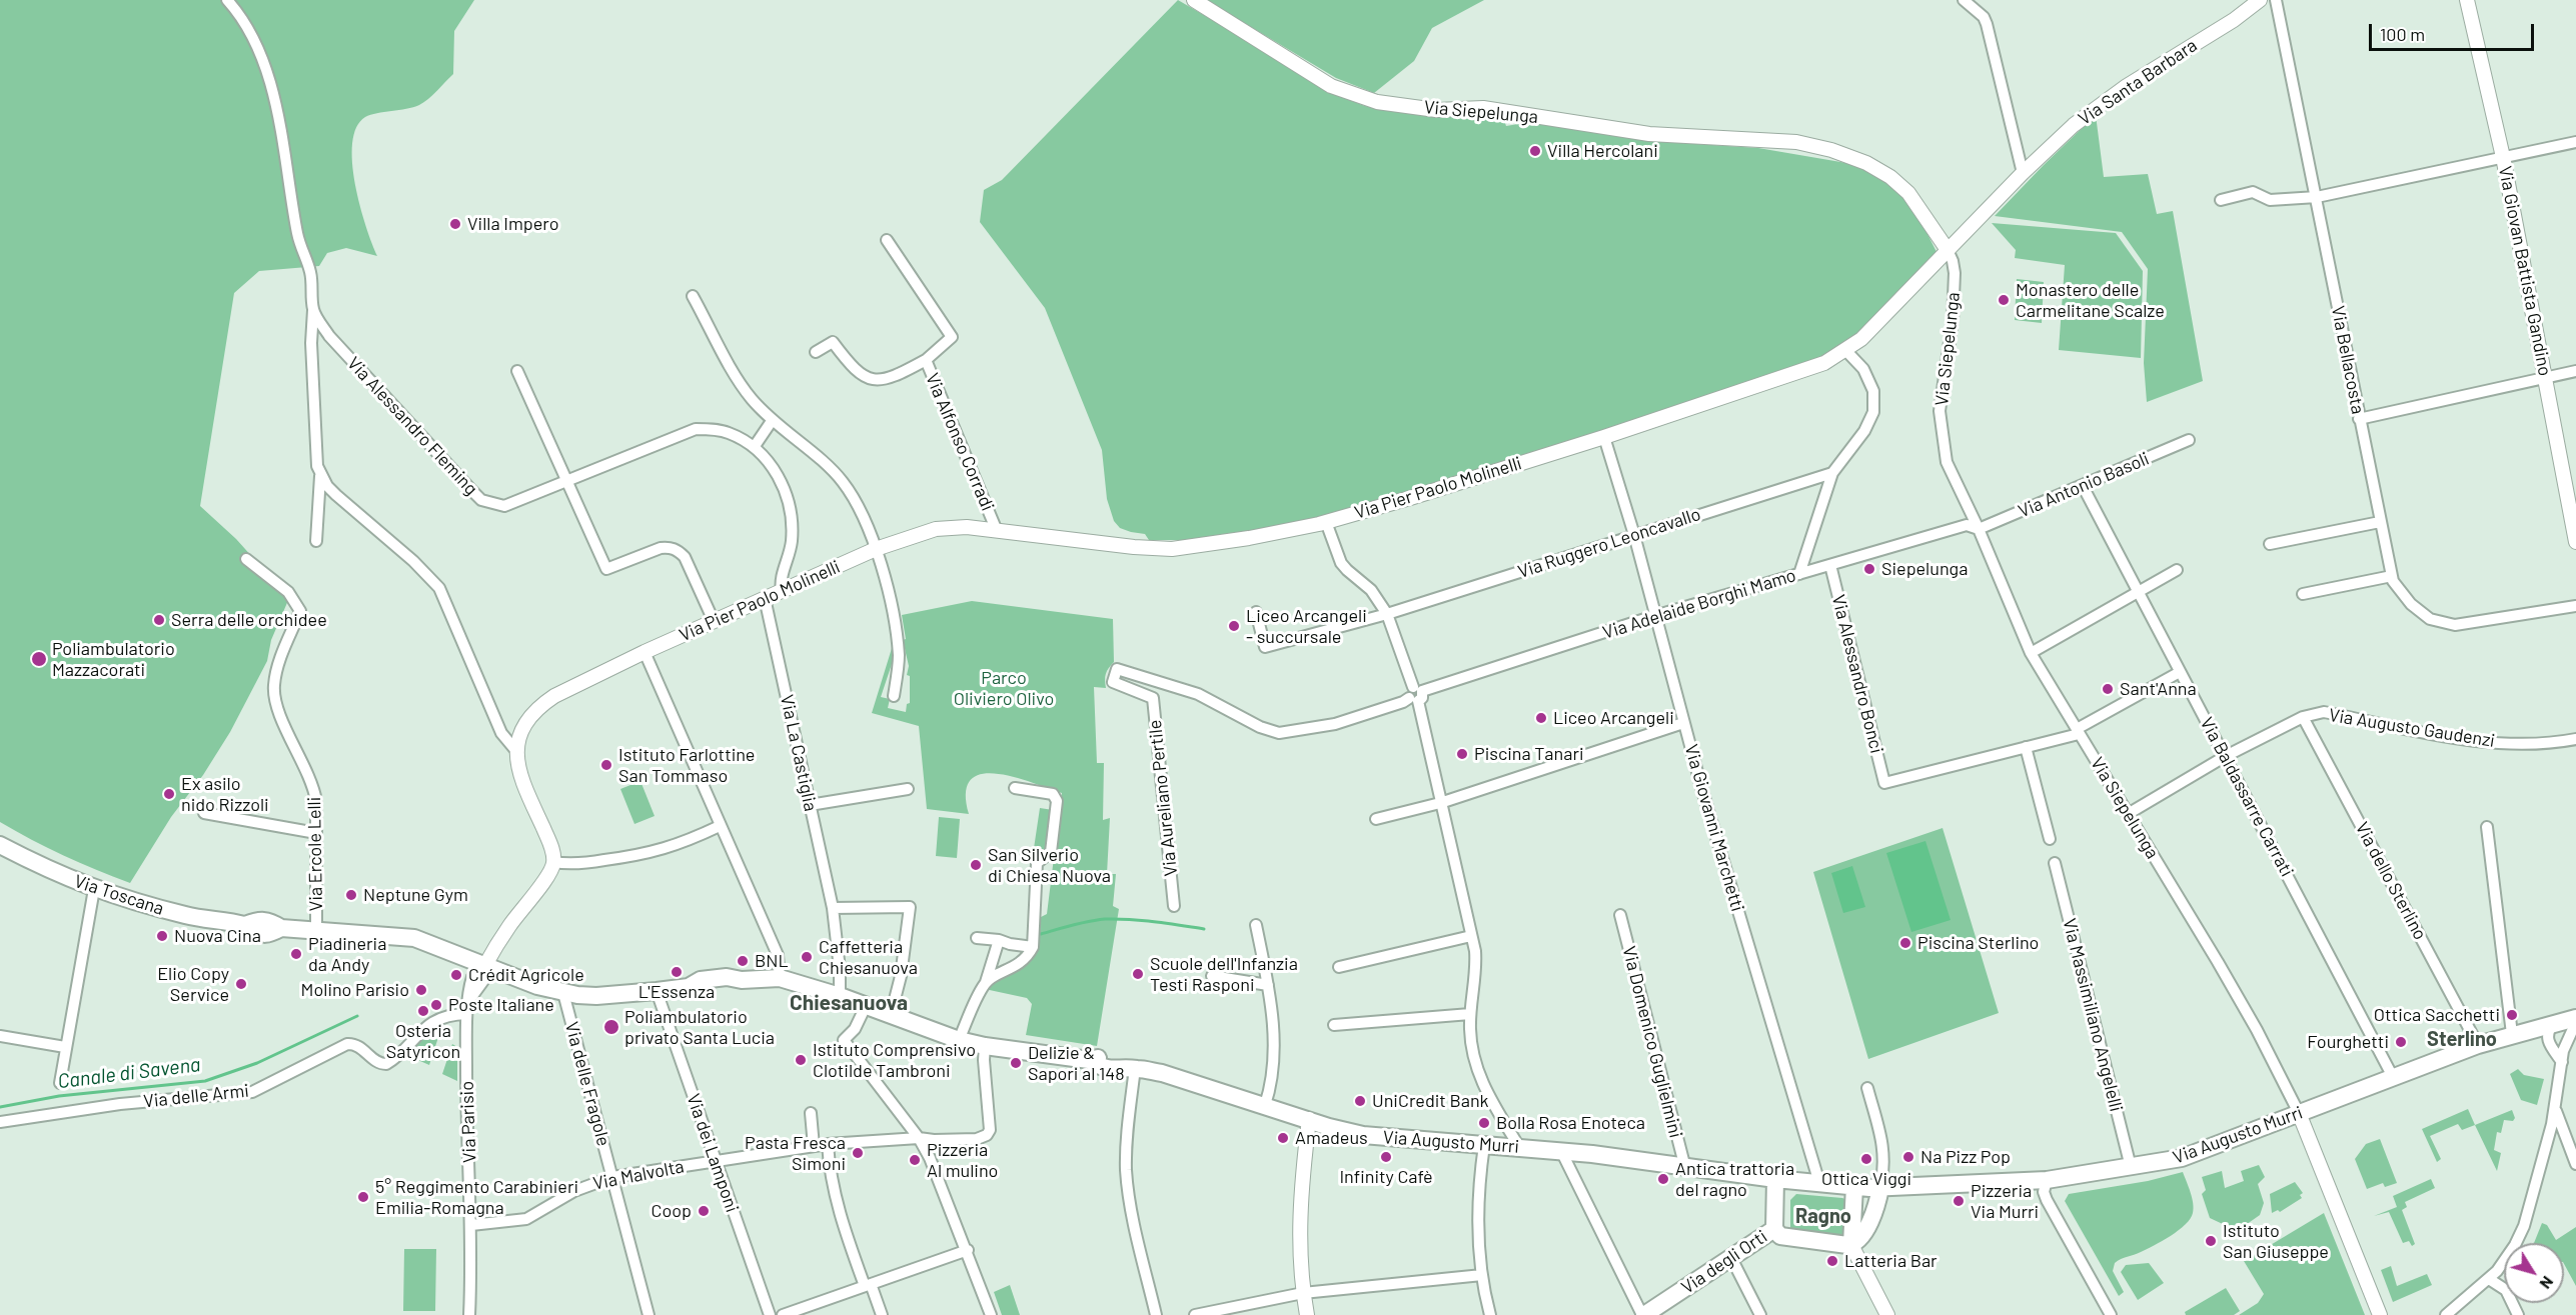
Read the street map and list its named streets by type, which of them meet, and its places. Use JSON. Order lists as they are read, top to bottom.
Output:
{
  "streets": {
    "main road": ["Via Toscana", "Via Augusto Murri", "Via degli Orti"],
    "street": [
      "Via Santa Barbara",
      "Via Siepelunga",
      "Via Giovan Battista Gandino",
      "Via Bellacosta",
      "Via Alessandro Fleming",
      "Via Alfonso Corradi",
      "Via Antonio Basoli",
      "Via Pier Paolo Molinelli",
      "Via Ruggero Leoncavallo",
      "Via Adelaide Borghi Mamo",
      "Via Alessandro Bonci",
      "Via Augusto Gaudenzi",
      "Via La Castiglia",
      "Via Baldassarre Carrati",
      "Via Aureliano Pertile",
      "Via Giovanni Marchetti",
      "Via Ercole Lelli",
      "Via dello Sterlino",
      "Via Massimiliano Angelelli",
      "Via Domenico Guglielmini",
      "Via delle Fragole",
      "Via delle Armi",
      "Via Parisio",
      "Via dei Lamponi",
      "Via Malvolta"
    ]
  },
  "crossings": [
    ["Via Santa Barbara", "Via Siepelunga"],
    ["Via Santa Barbara", "Via Pier Paolo Molinelli"],
    ["Via Siepelunga", "Via Antonio Basoli"],
    ["Via Siepelunga", "Via Pier Paolo Molinelli"],
    ["Via Siepelunga", "Via Adelaide Borghi Mamo"],
    ["Via Siepelunga", "Via Augusto Gaudenzi"],
    ["Via Siepelunga", "Via Augusto Murri"],
    ["Via Alessandro Fleming", "Via Pier Paolo Molinelli"],
    ["Via Alfonso Corradi", "Via Pier Paolo Molinelli"],
    ["Via Antonio Basoli", "Via Adelaide Borghi Mamo"],
    ["Via Antonio Basoli", "Via Baldassarre Carrati"],
    ["Via Pier Paolo Molinelli", "Via La Castiglia"],
    ["Via Pier Paolo Molinelli", "Via Giovanni Marchetti"],
    ["Via Ruggero Leoncavallo", "Via Giovanni Marchetti"],
    ["Via Adelaide Borghi Mamo", "Via Alessandro Bonci"],
    ["Via Adelaide Borghi Mamo", "Via Aureliano Pertile"],
    ["Via Adelaide Borghi Mamo", "Via Giovanni Marchetti"],
    ["Via Augusto Gaudenzi", "Via Baldassarre Carrati"],
    ["Via Augusto Gaudenzi", "Via dello Sterlino"],
    ["Via La Castiglia", "Via Augusto Murri"],
    ["Via Baldassarre Carrati", "Via Augusto Murri"],
    ["Via Giovanni Marchetti", "Via Augusto Murri"],
    ["Via Ercole Lelli", "Via Toscana"],
    ["Via dello Sterlino", "Via Augusto Murri"],
    ["Via Toscana", "Via Parisio"],
    ["Via Toscana", "Via Augusto Murri"],
    ["Via Massimiliano Angelelli", "Via Augusto Murri"],
    ["Via Domenico Guglielmini", "Via Augusto Murri"],
    ["Via delle Fragole", "Via Augusto Murri"],
    ["Via delle Fragole", "Via Malvolta"],
    ["Via delle Armi", "Via Parisio"],
    ["Via Parisio", "Via Augusto Murri"],
    ["Via Parisio", "Via Malvolta"],
    ["Via Augusto Murri", "Via dei Lamponi"],
    ["Via Augusto Murri", "Via Malvolta"],
    ["Via dei Lamponi", "Via Malvolta"]
  ],
  "districts": ["Chiesanuova", "Sterlino", "Ragno"],
  "water": ["Canale di Savena"],
  "parks": ["Parco Oliviero Olivo"],
  "places": [
    "Villa Hercolani",
    "Villa Impero",
    "Monastero delle Carmelitane Scalze",
    "Siepelunga",
    "Serra delle orchidee",
    "Liceo Arcangeli - succursale",
    "Poliambulatorio Mazzacorati",
    "Sant'Anna",
    "Liceo Arcangeli",
    "Piscina Tanari",
    "Istituto Farlottine San Tommaso",
    "Ex asilo nido Rizzoli",
    "San Silverio di Chiesa Nuova",
    "Neptune Gym",
    "Nuova Cina",
    "Piscina Sterlino",
    "Piadineria da Andy",
    "Caffetteria Chiesanuova",
    "BNL",
    "L'Essenza",
    "Scuole dell'Infanzia Testi Rasponi",
    "Crédit Agricole",
    "Elio Copy Service",
    "Molino Parisio",
    "Poste Italiane",
    "Osteria Satyricon",
    "Ottica Sacchetti",
    "Poliambulatorio privato Santa Lucia",
    "Fourghetti",
    "Istituto Comprensivo Clotilde Tambroni",
    "Delizie & Sapori al 148",
    "UniCredit Bank",
    "Bolla Rosa Enoteca",
    "Amadeus",
    "Pasta Fresca Simoni",
    "Infinity Cafè",
    "Na Pizz Pop",
    "Ottica Viggi",
    "Pizzeria Al mulino",
    "Antica trattoria del ragno",
    "5° Reggimento Carabinieri Emilia-Romagna",
    "Pizzeria Via Murri",
    "Coop",
    "Istituto San Giuseppe",
    "Latteria Bar"
  ],
  "scale_bar": "100 m",
  "north": "bottom right"
}
